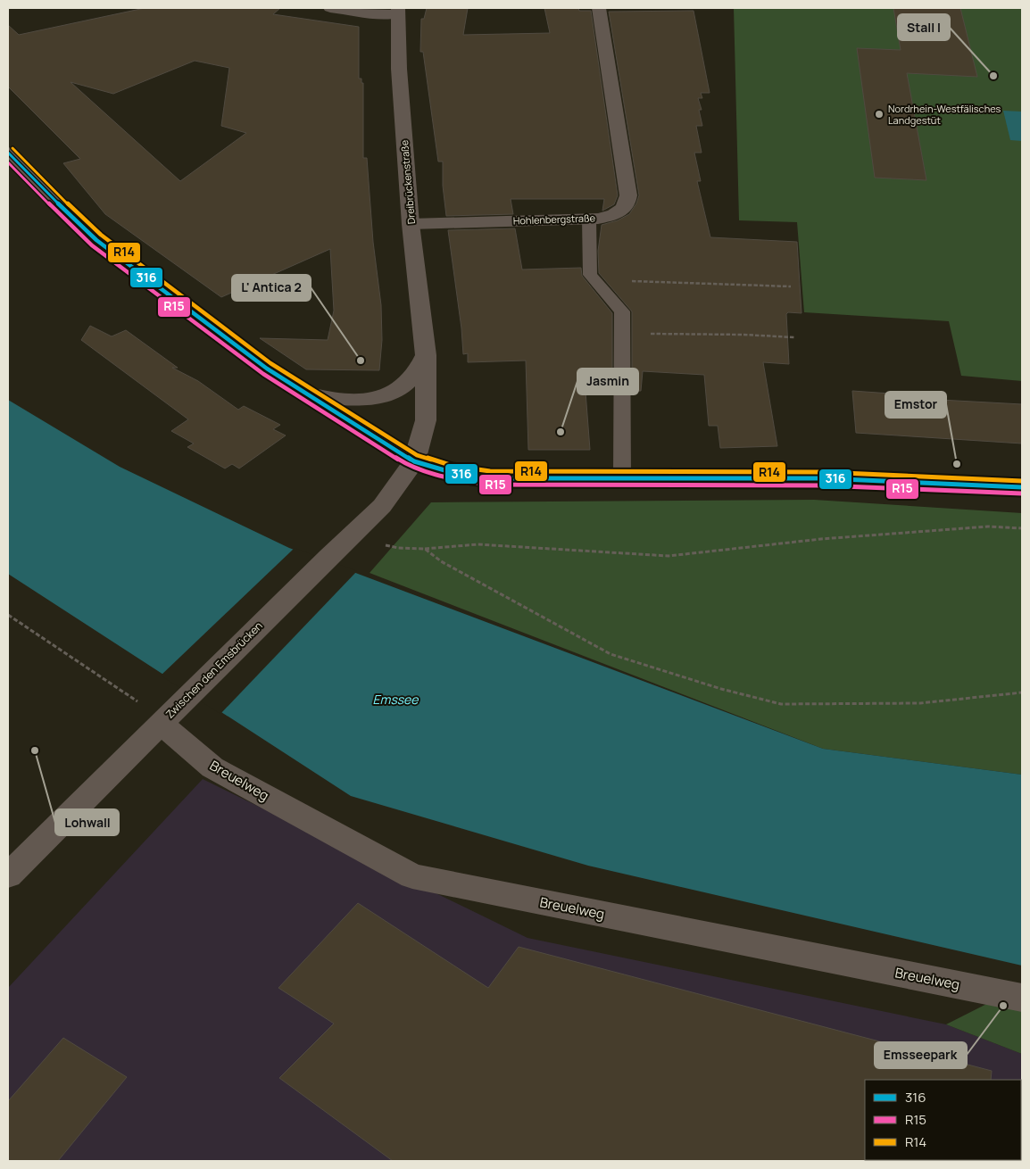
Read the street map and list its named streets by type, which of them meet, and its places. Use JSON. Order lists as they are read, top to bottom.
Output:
{
  "streets": {
    "street": [
      "Dreibrückenstraße",
      "Hohlenbergstraße",
      "Zwischen den Emsbrücken",
      "Breuelweg"
    ]
  },
  "crossings": [
    ["Dreibrückenstraße", "Hohlenbergstraße"],
    ["Dreibrückenstraße", "Zwischen den Emsbrücken"],
    ["Zwischen den Emsbrücken", "Breuelweg"]
  ],
  "water": ["Emssee"],
  "places": [
    "Stall I",
    "Nordrhein-Westfälisches Landgestüt",
    "L' Antica 2",
    "Jasmin",
    "Emstor",
    "Lohwall",
    "Emsseepark"
  ],
  "lines": ["transit line R14", "transit line 316", "transit line R15"],
  "legend": ["316", "R15", "R14"]
}
